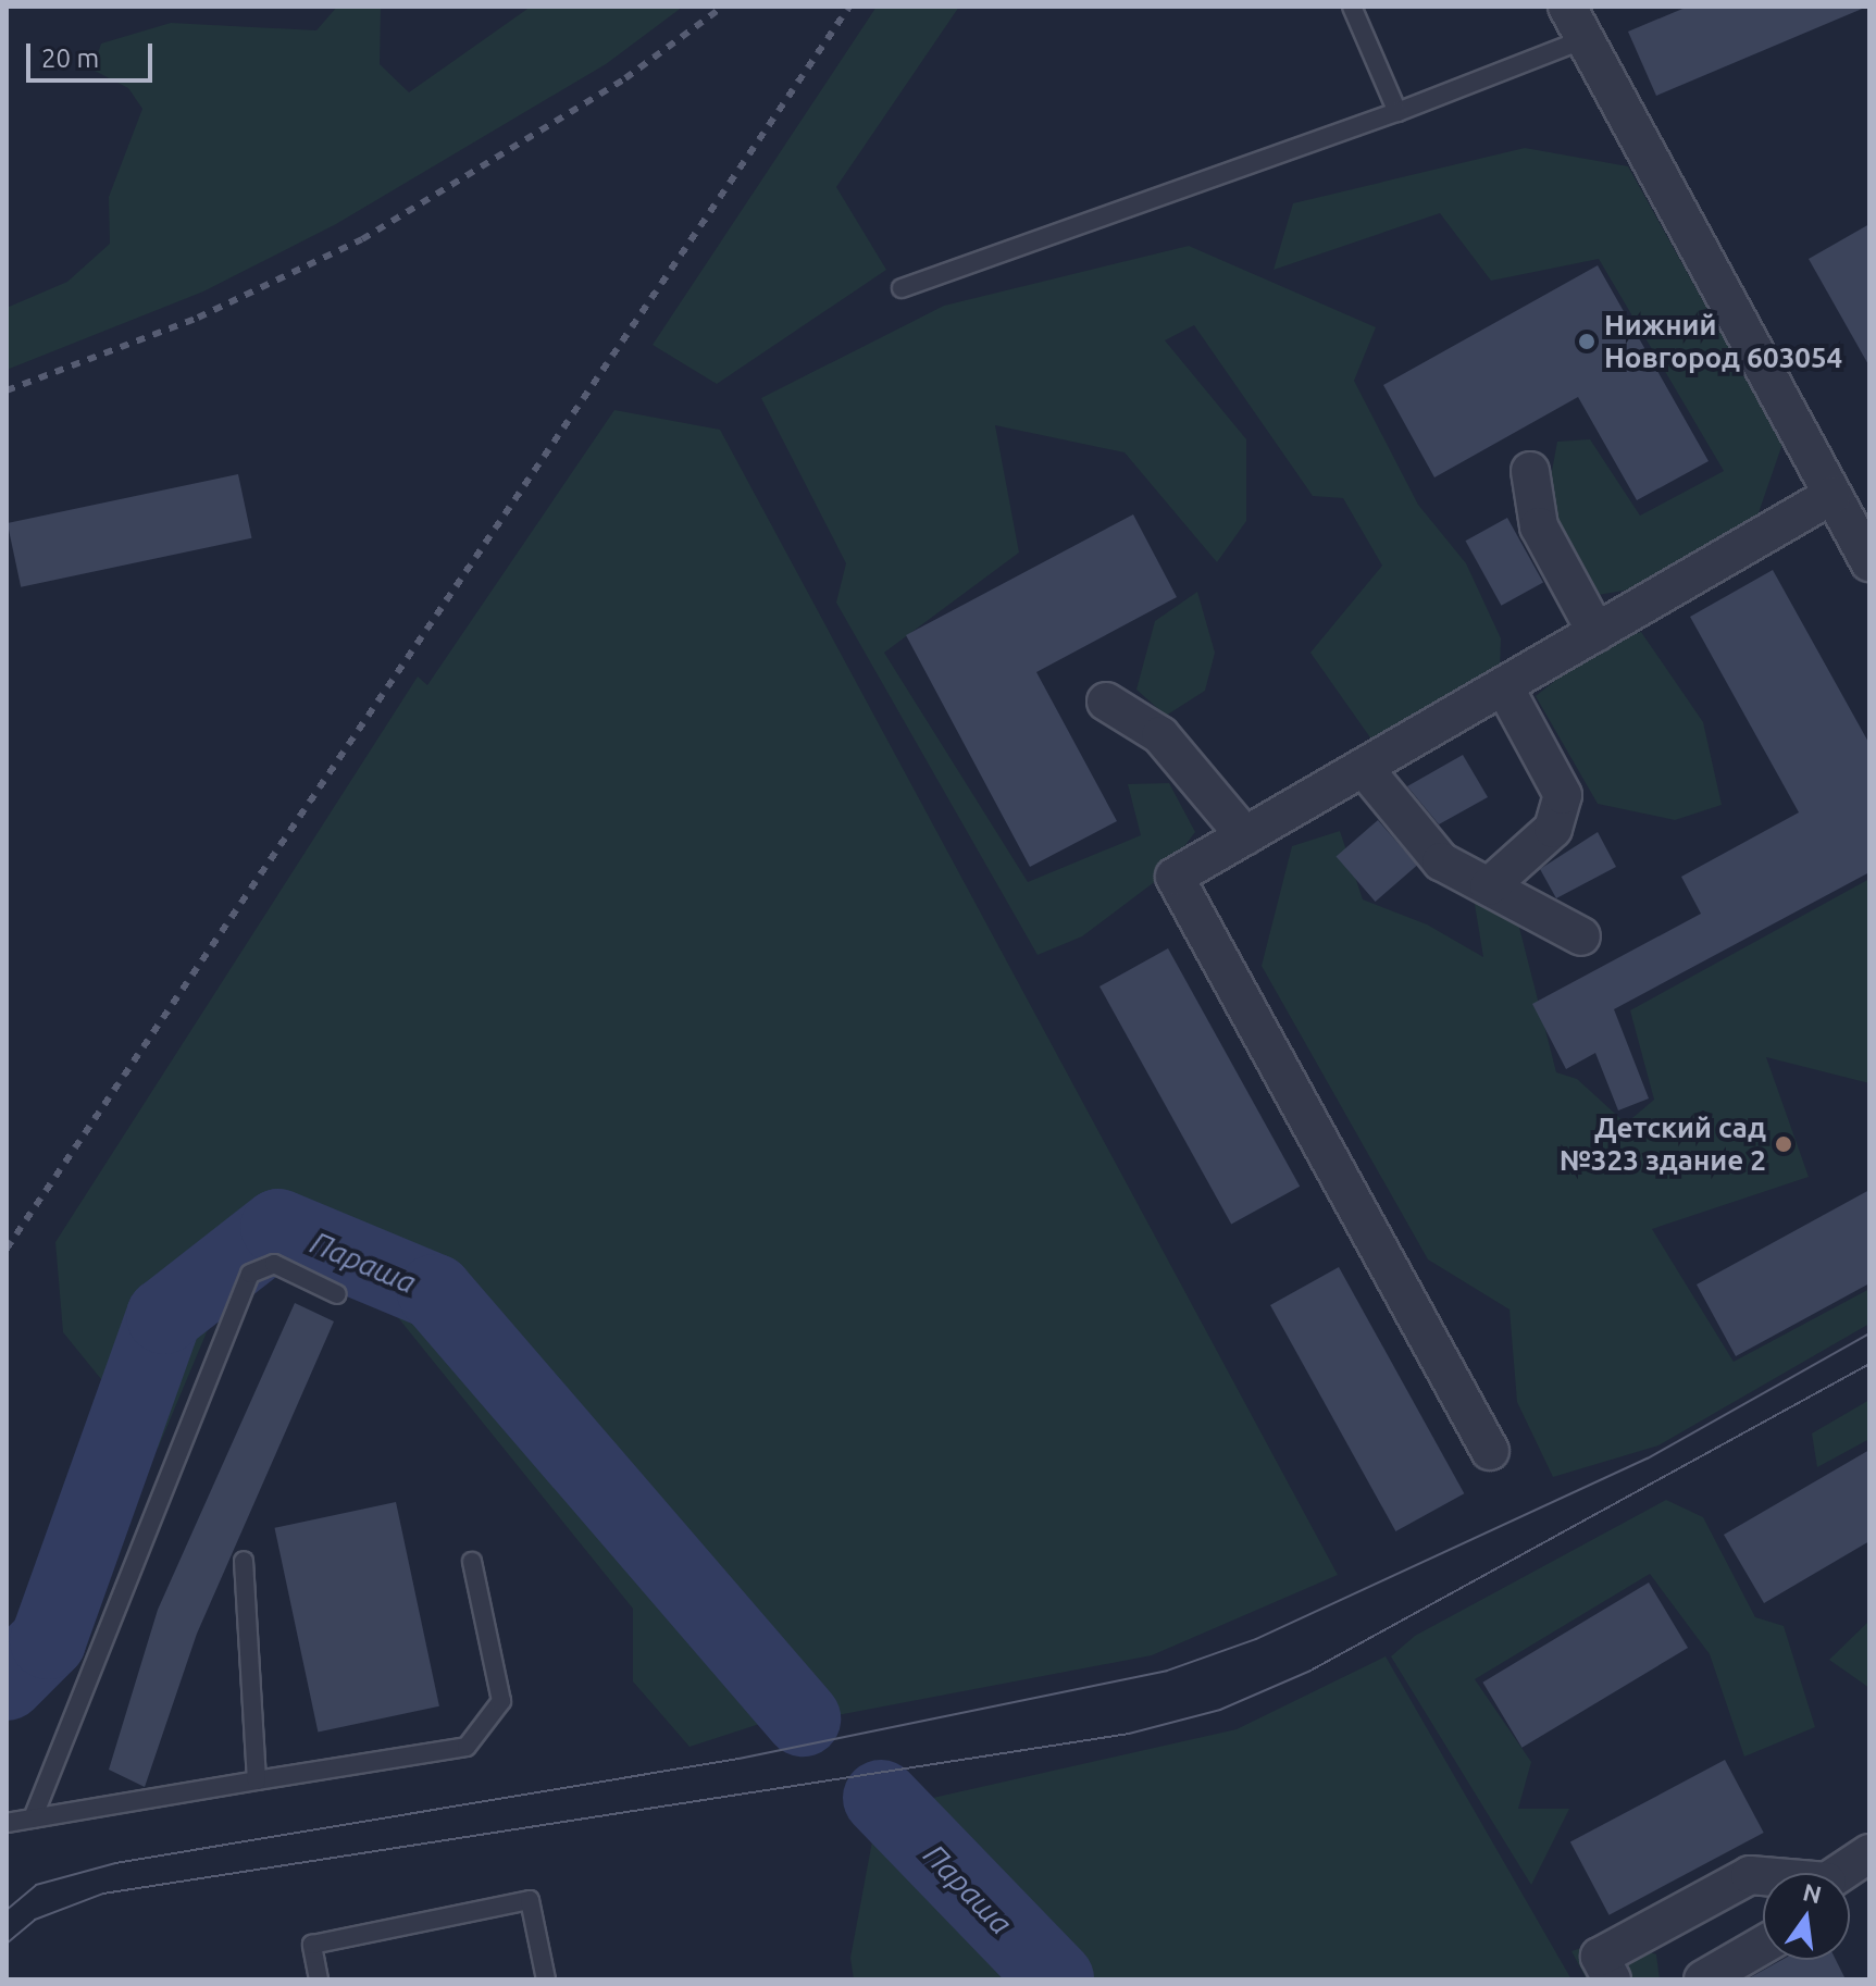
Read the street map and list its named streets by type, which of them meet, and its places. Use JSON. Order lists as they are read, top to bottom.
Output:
{
  "water": ["Параша"],
  "places": ["Нижний Новгород 603054", "Детский сад №323 здание 2"],
  "scale_bar": "20 m",
  "north": "top"
}
